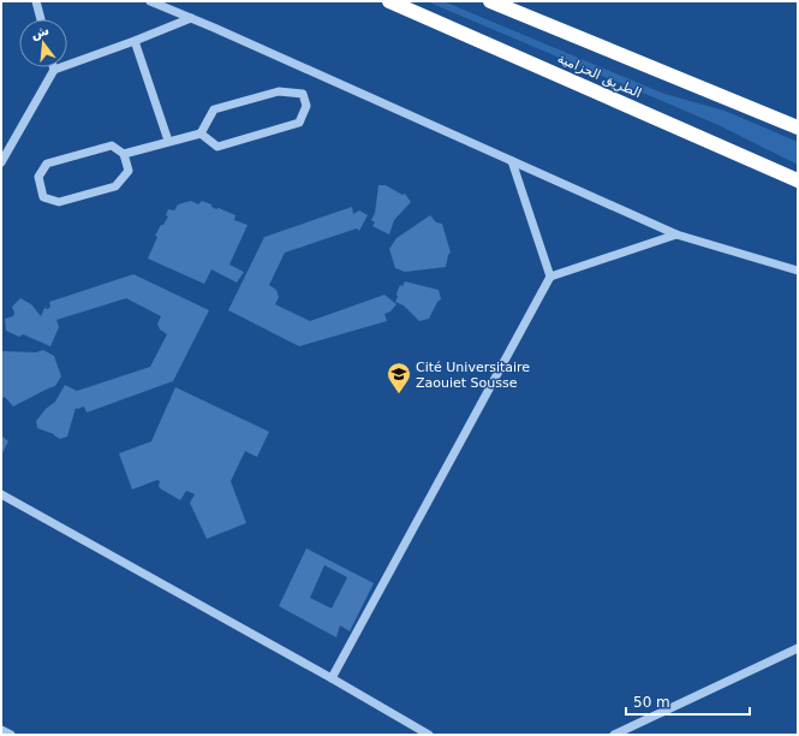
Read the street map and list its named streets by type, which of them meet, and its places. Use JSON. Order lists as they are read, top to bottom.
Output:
{
  "streets": {
    "highway": ["الطريق الحزامية"]
  },
  "places": {
    "school or university": ["Cité Universitaire Zaouiet Sousse"]
  },
  "scale_bar": "50 m",
  "north": "top"
}
